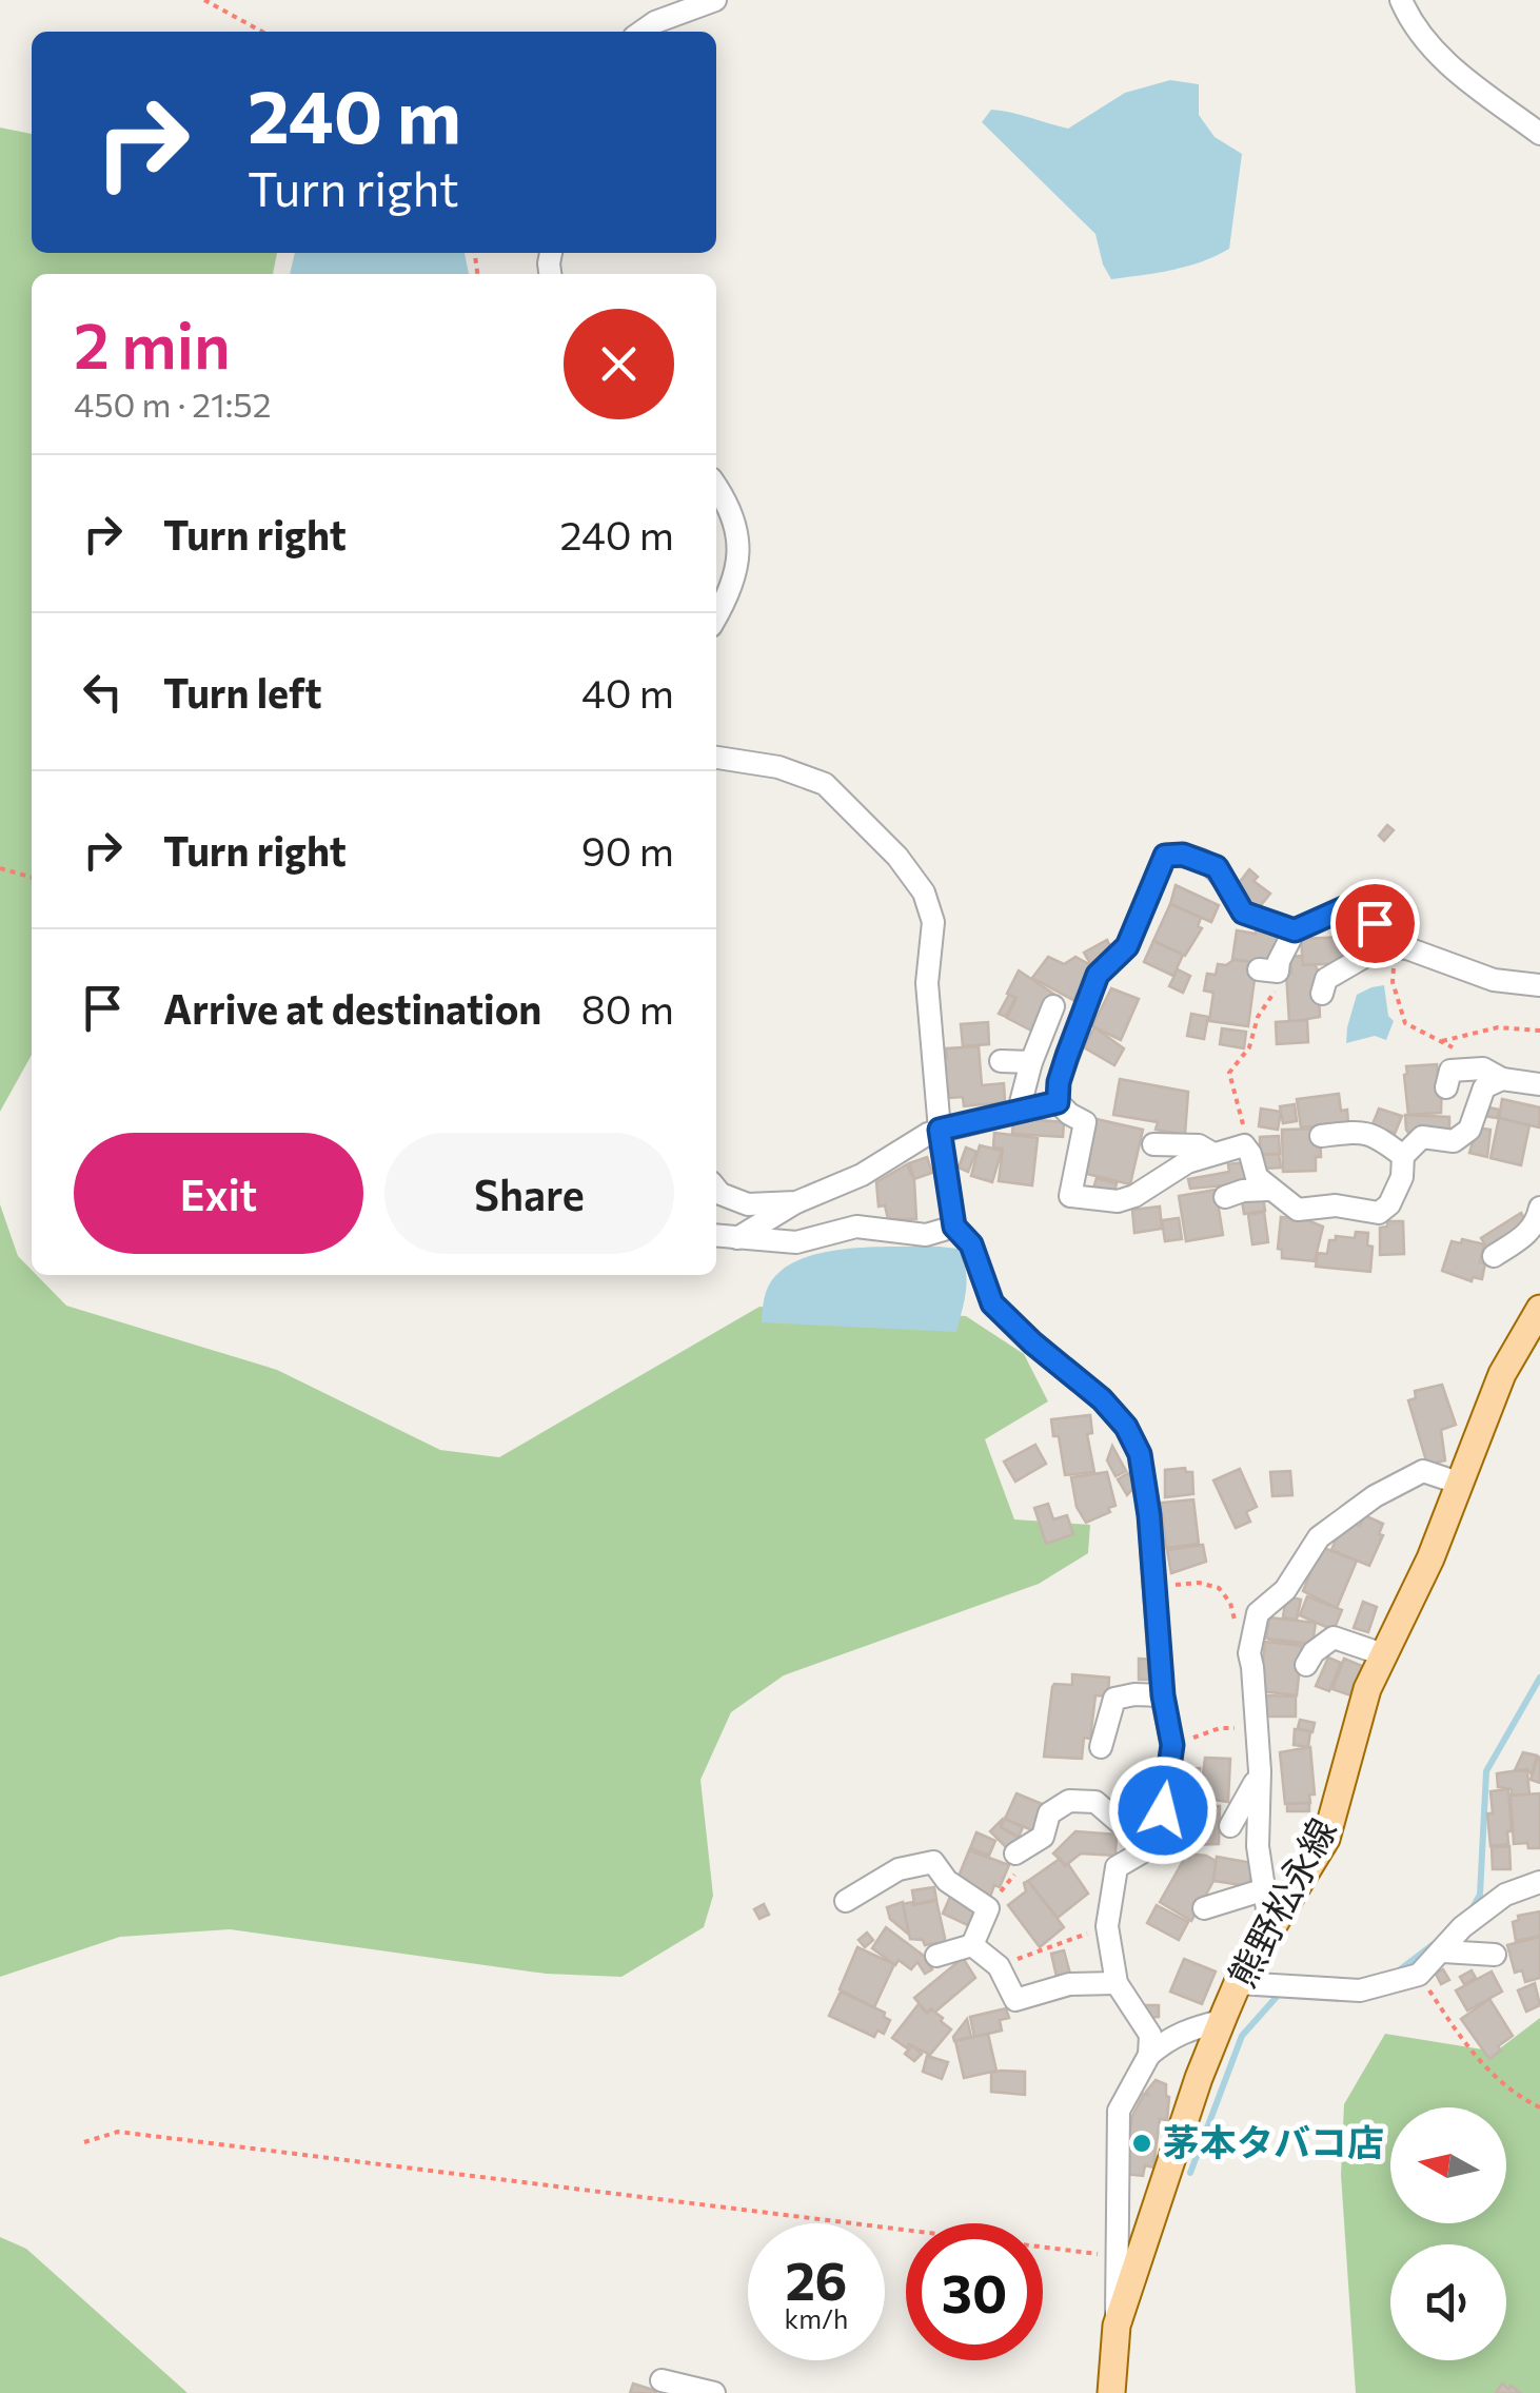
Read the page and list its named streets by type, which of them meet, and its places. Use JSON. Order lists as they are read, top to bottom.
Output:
{
  "streets": {
    "main road": ["熊野松永線"]
  },
  "places": ["茅本タバコ店"],
  "north": "left",
  "page": {
    "turn": ["240 m", "Turn right"],
    "heading": ["2 min", "450 m · 21:52"],
    "list": [
      {
        "name": "Turn right",
        "value": "240 m"
      },
      {
        "name": "Turn left",
        "value": "40 m"
      },
      {
        "name": "Turn right",
        "value": "90 m"
      },
      {
        "name": "Arrive at destination",
        "value": "80 m"
      }
    ],
    "buttons": ["Exit", "Share"],
    "speed": "26 km/h",
    "limit": "30"
  }
}
